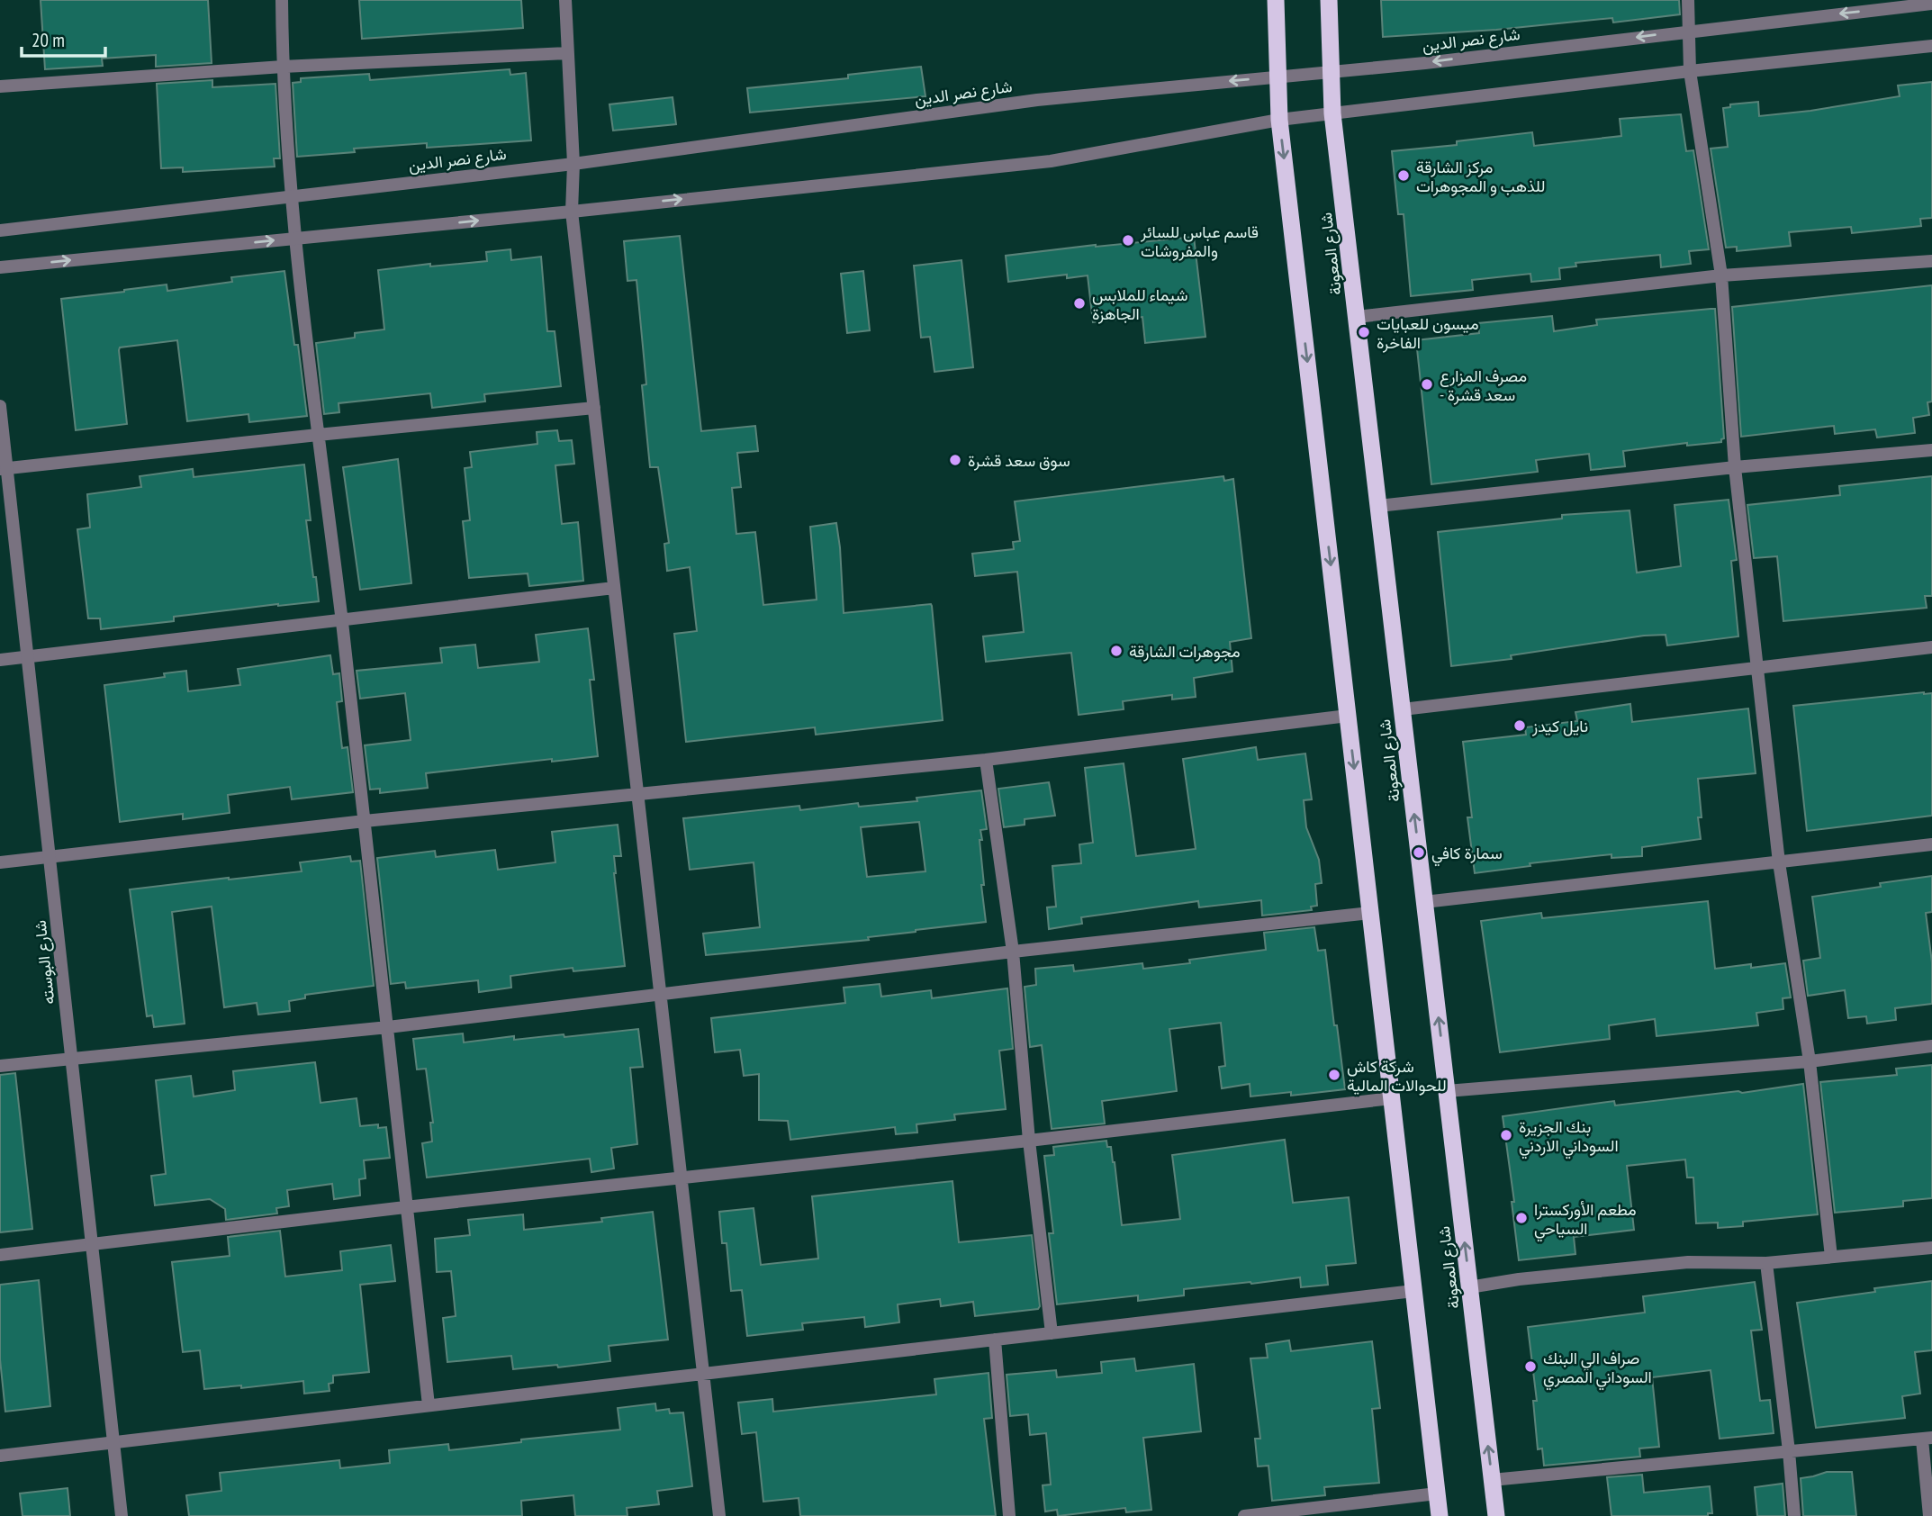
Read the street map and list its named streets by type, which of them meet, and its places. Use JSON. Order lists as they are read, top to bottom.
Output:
{
  "streets": {
    "highway": ["شارع المعونة"],
    "street": ["شارع نصر الدين", "شارع البوسته"]
  },
  "crossings": [
    ["شارع نصر الدين", "شارع المعونة"]
  ],
  "places": [
    "مركز الشارقة للذهب و المجوهرات",
    "قاسم عباس للسائر والمفروشات",
    "شيماء للملابس الجاهزة",
    "ميسون للعبايات الفاخرة",
    "مصرف المزارع - سعد قشرة",
    "سوق سعد قشرة",
    "مجوهرات الشارقة",
    "نايل كيدز",
    "سمارة كافي",
    "شركة كاش للحوالات المالية",
    "بنك الجزيرة السوداني الاردني",
    "مطعم الأوركسترا السياحي",
    "صراف الي البنك السوداني المصري"
  ],
  "scale_bar": "20 m"
}
